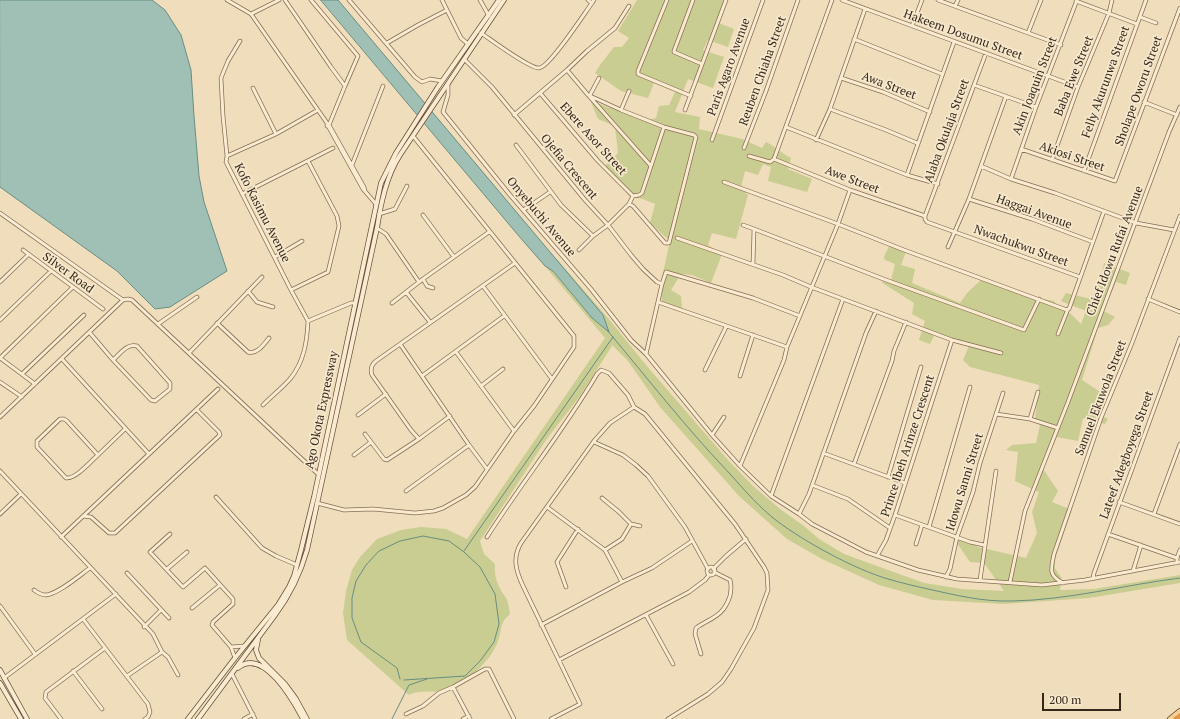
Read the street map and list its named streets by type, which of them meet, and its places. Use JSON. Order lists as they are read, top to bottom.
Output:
{
  "streets": {
    "main road": ["Ago Okota Expressway"],
    "street": [
      "Hakeem Dosumu Street",
      "Paris Agaro Avenue",
      "Reuben Chiaha Street",
      "Baba Ewe Street",
      "Felly Akurunwa Street",
      "Awa Street",
      "Akin Joaquin Street",
      "Sholape Oworu Street",
      "Alaba Okulaja Street",
      "Ebere Asor Street",
      "Akiosi Street",
      "Ojefia Crescent",
      "Awe Street",
      "Haggai Avenue",
      "Kofo Kasimu Avenue",
      "Onyebuchi Avenue",
      "Nwachukwu Street",
      "Chief Idowu Rufai Avenue",
      "Silver Road",
      "Samuel Ekuwola Street",
      "Prince Ibeh Arinze Crescent",
      "Lateef Adegboyega Street",
      "Idowu Sanni Street"
    ]
  },
  "crossings": [
    ["Hakeem Dosumu Street", "Baba Ewe Street"],
    ["Hakeem Dosumu Street", "Akin Joaquin Street"],
    ["Hakeem Dosumu Street", "Alaba Okulaja Street"],
    ["Baba Ewe Street", "Akiosi Street"],
    ["Felly Akurunwa Street", "Akiosi Street"],
    ["Akin Joaquin Street", "Akiosi Street"],
    ["Sholape Oworu Street", "Akiosi Street"],
    ["Alaba Okulaja Street", "Awe Street"],
    ["Ojefia Crescent", "Ago Okota Expressway"],
    ["Awe Street", "Nwachukwu Street"],
    ["Onyebuchi Avenue", "Chief Idowu Rufai Avenue"],
    ["Onyebuchi Avenue", "Samuel Ekuwola Street"],
    ["Onyebuchi Avenue", "Ago Okota Expressway"],
    ["Onyebuchi Avenue", "Prince Ibeh Arinze Crescent"],
    ["Onyebuchi Avenue", "Lateef Adegboyega Street"],
    ["Onyebuchi Avenue", "Idowu Sanni Street"]
  ],
  "scale_bar": "200 m"
}
